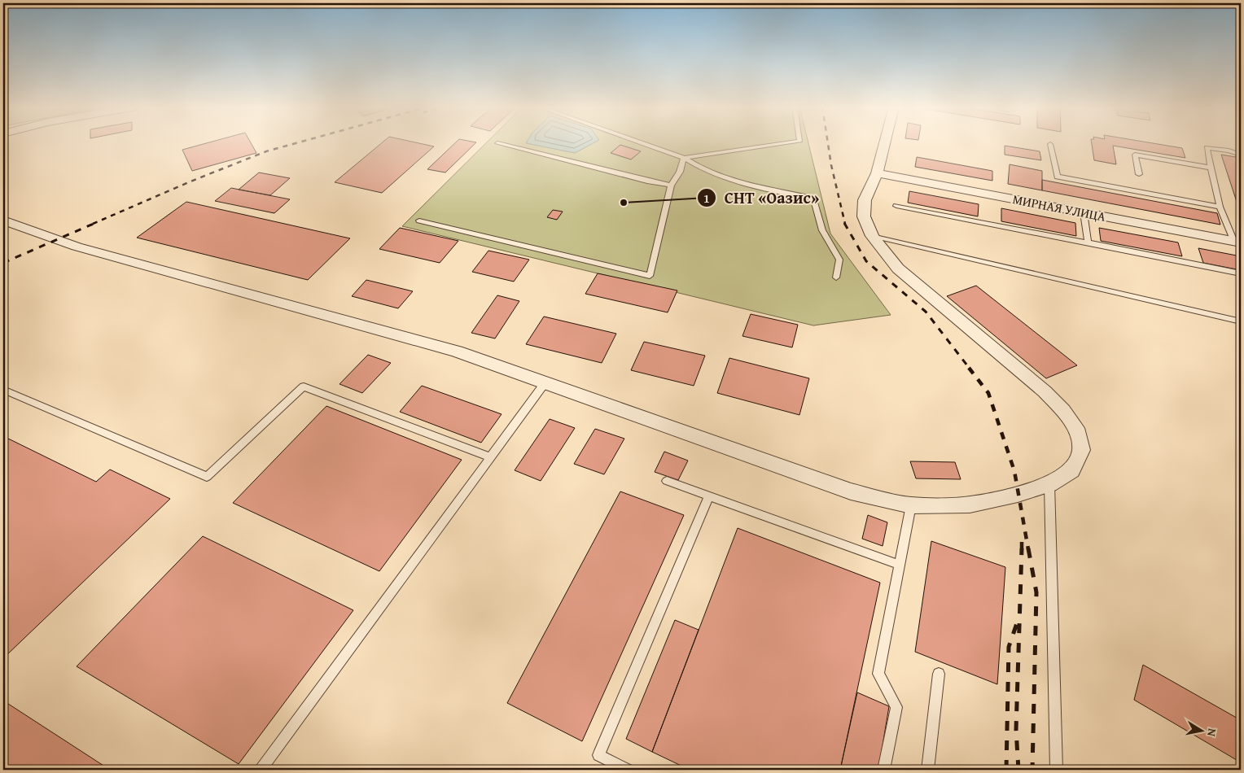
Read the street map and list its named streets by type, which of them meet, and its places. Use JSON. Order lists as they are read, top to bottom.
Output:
{
  "streets": {
    "street": ["МИРНАЯ УЛИЦА"]
  },
  "places": ["СНТ «Оазис»"],
  "north": "right"
}
